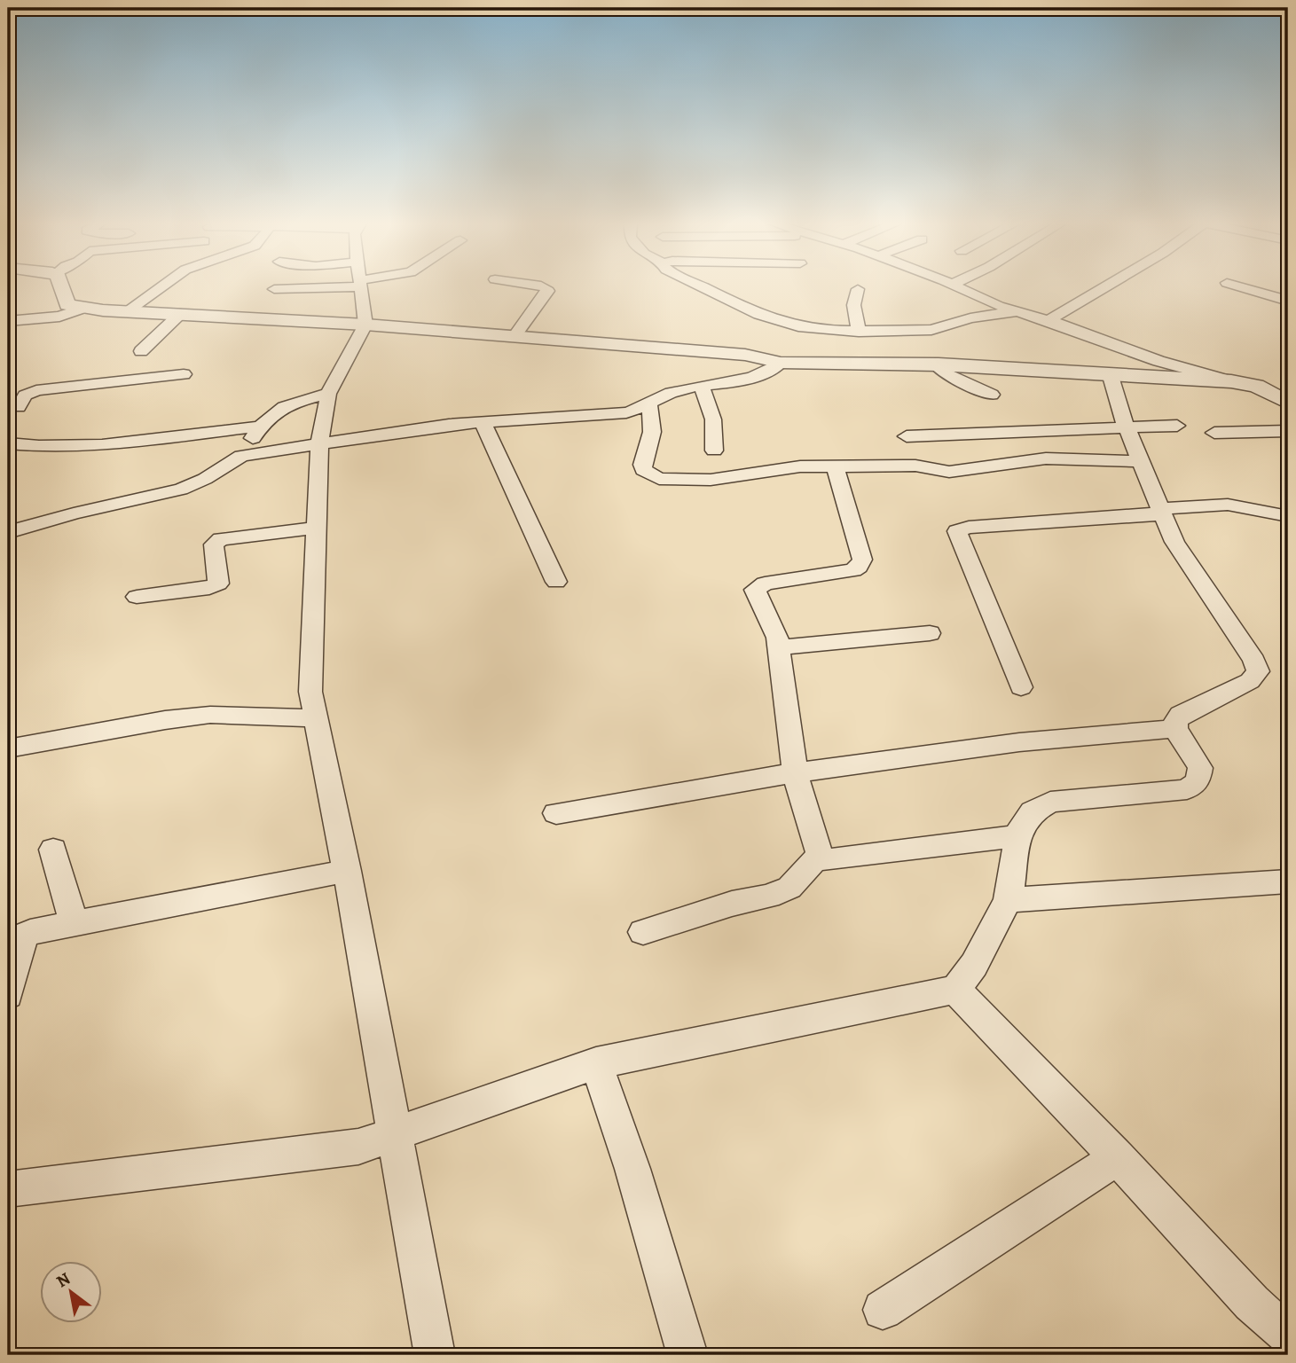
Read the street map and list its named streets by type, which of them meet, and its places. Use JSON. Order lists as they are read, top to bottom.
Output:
{
  "north": "top left"
}
